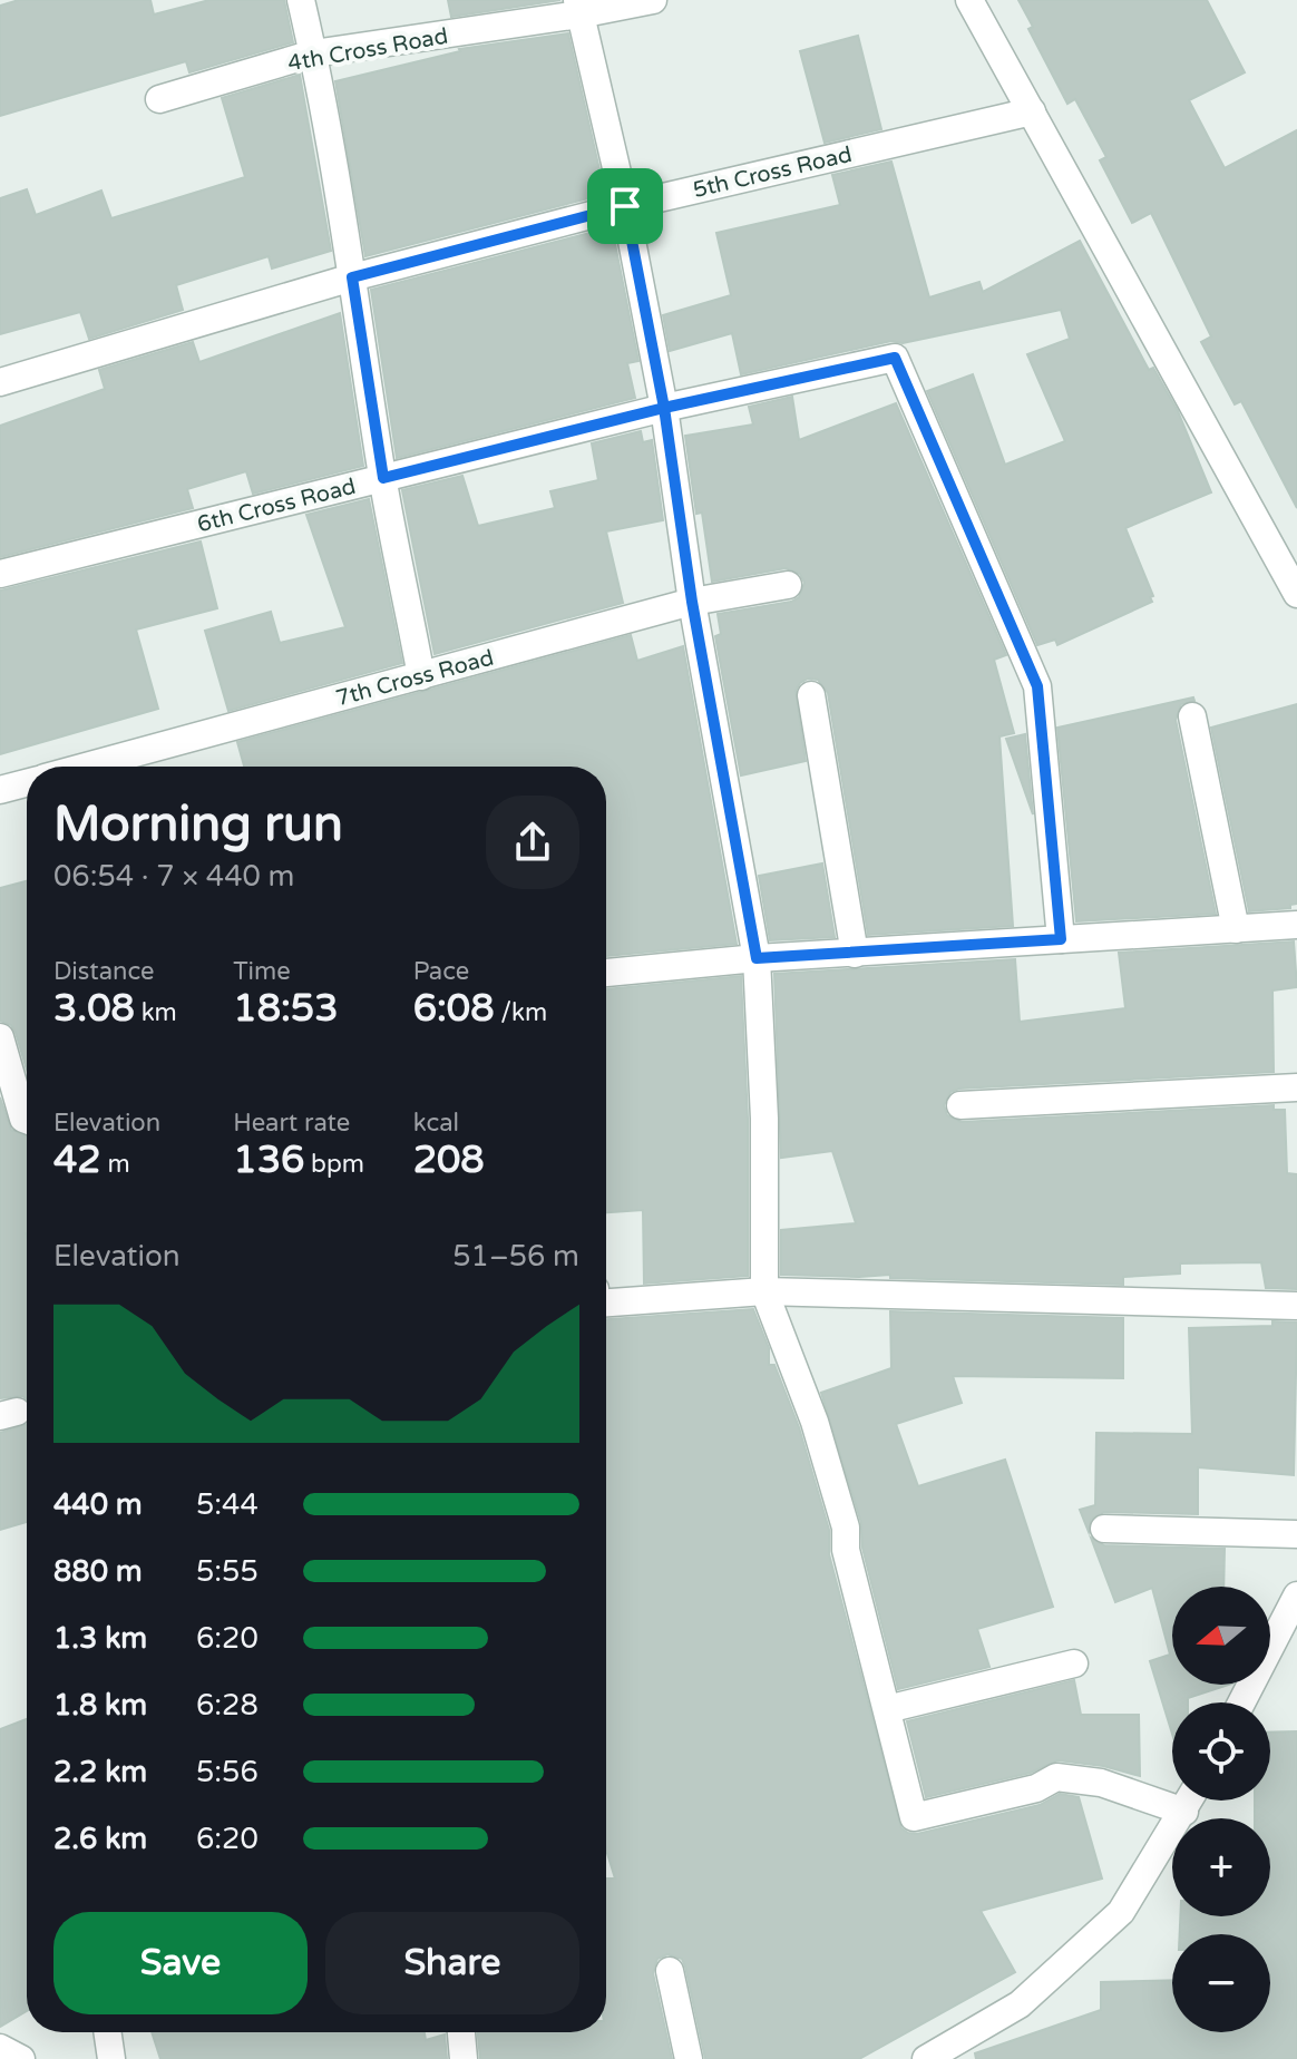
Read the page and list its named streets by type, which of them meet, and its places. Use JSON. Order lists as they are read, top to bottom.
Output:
{
  "streets": {
    "street": [
      "4th Cross Road",
      "5th Cross Road",
      "6th Cross Road",
      "7th Cross Road"
    ]
  },
  "north": "left",
  "page": {
    "heading": ["Morning run", "06:54 · 7 × 440 m"],
    "stats": [
      ["Distance", "3.08 km"],
      ["Time", "18:53"],
      ["Pace", "6:08 /km"],
      ["Elevation", "42 m"],
      ["Heart rate", "136 bpm"],
      ["kcal", "208"]
    ],
    "chart": ["Elevation", "51–56 m"],
    "list": [
      {
        "name": "440 m",
        "note": "5:44"
      },
      {
        "name": "880 m",
        "note": "5:55"
      },
      {
        "name": "1.3 km",
        "note": "6:20"
      },
      {
        "name": "1.8 km",
        "note": "6:28"
      },
      {
        "name": "2.2 km",
        "note": "5:56"
      },
      {
        "name": "2.6 km",
        "note": "6:20"
      }
    ],
    "map_buttons": ["+", "−"],
    "buttons": ["Save", "Share"]
  }
}
